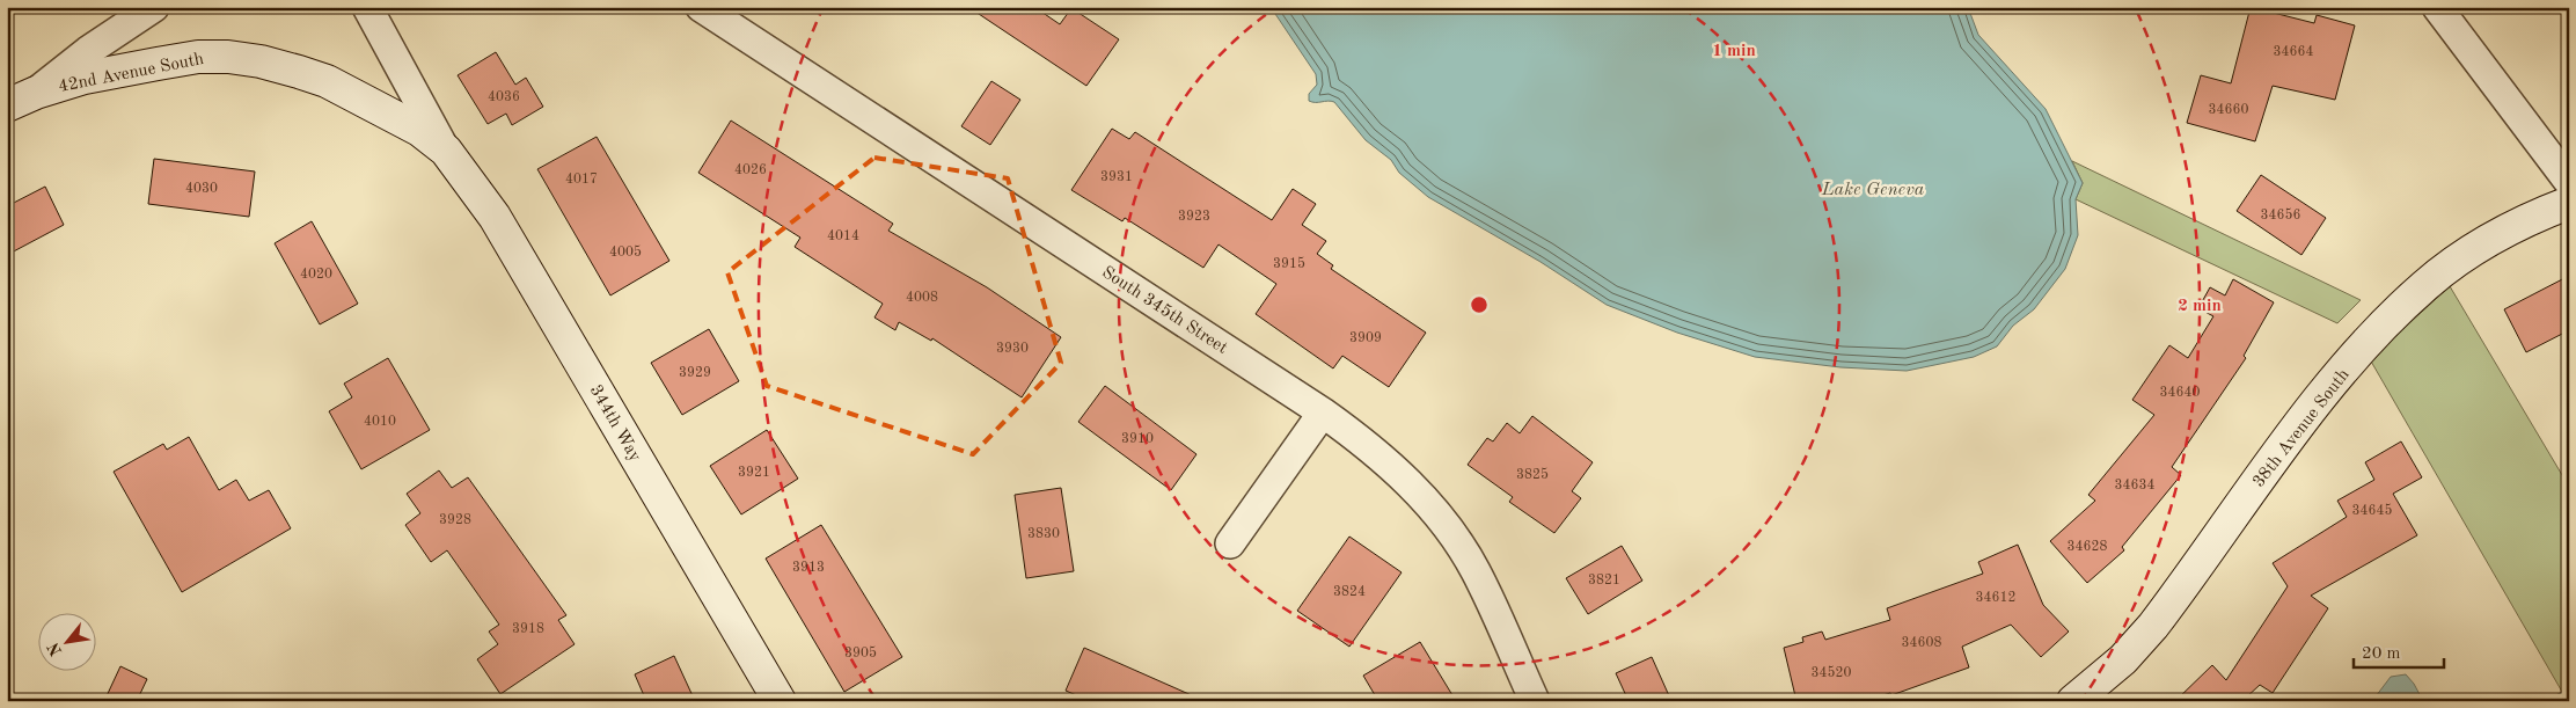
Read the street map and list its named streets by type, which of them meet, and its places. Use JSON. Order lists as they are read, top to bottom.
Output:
{
  "streets": {
    "street": [
      "42nd Avenue South",
      "South 345th Street",
      "344th Way",
      "38th Avenue South"
    ]
  },
  "crossings": [
    ["42nd Avenue South", "344th Way"]
  ],
  "water": ["Lake Geneva"],
  "house_numbers": [
    "34664",
    "4036",
    "34660",
    "4026",
    "3931",
    "4017",
    "4030",
    "34656",
    "3923",
    "4014",
    "4005",
    "3915",
    "4020",
    "4008",
    "3909",
    "3930",
    "3929",
    "34640",
    "4010",
    "3910",
    "3921",
    "3825",
    "34634",
    "34645",
    "3928",
    "3830",
    "34628",
    "3913",
    "3821",
    "3824",
    "34612",
    "3918",
    "34608",
    "3905",
    "34520"
  ],
  "scale_bar": "20 m",
  "north": "bottom left",
  "rings": ["1 min", "2 min"]
}
